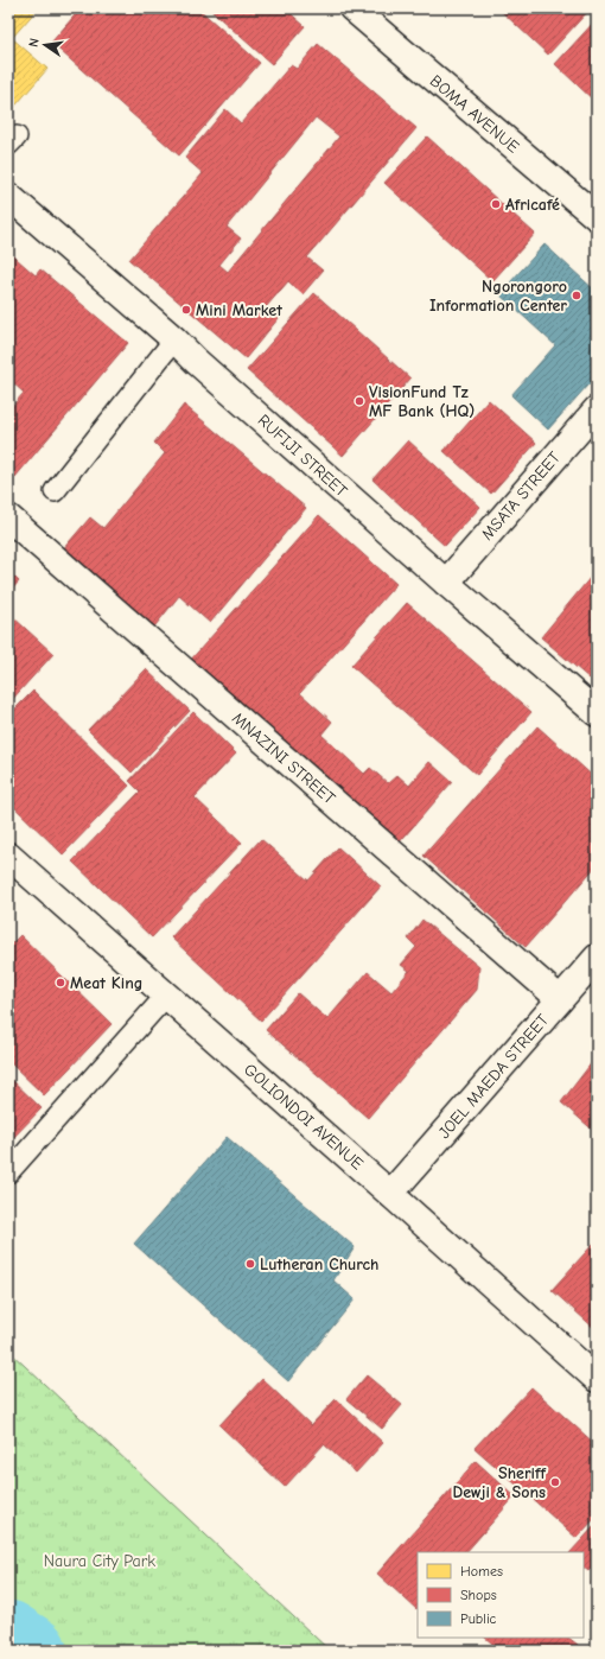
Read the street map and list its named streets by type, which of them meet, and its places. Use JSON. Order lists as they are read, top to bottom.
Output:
{
  "streets": {
    "street": [
      "BOMA AVENUE",
      "RUFIJI STREET",
      "MSATA STREET",
      "MNAZINI STREET",
      "JOEL MAEDA STREET",
      "GOLIONDOI AVENUE"
    ]
  },
  "crossings": [
    ["RUFIJI STREET", "MSATA STREET"],
    ["MNAZINI STREET", "JOEL MAEDA STREET"],
    ["JOEL MAEDA STREET", "GOLIONDOI AVENUE"]
  ],
  "parks": ["Naura City Park"],
  "places": [
    "Africafé",
    "Ngorongoro Information Center",
    "Mini Market",
    "VisionFund Tz MF Bank (HQ)",
    "Meat King",
    "Lutheran Church",
    "Sheriff Dewji & Sons"
  ],
  "legend": ["Homes", "Shops", "Public"],
  "north": "left"
}
